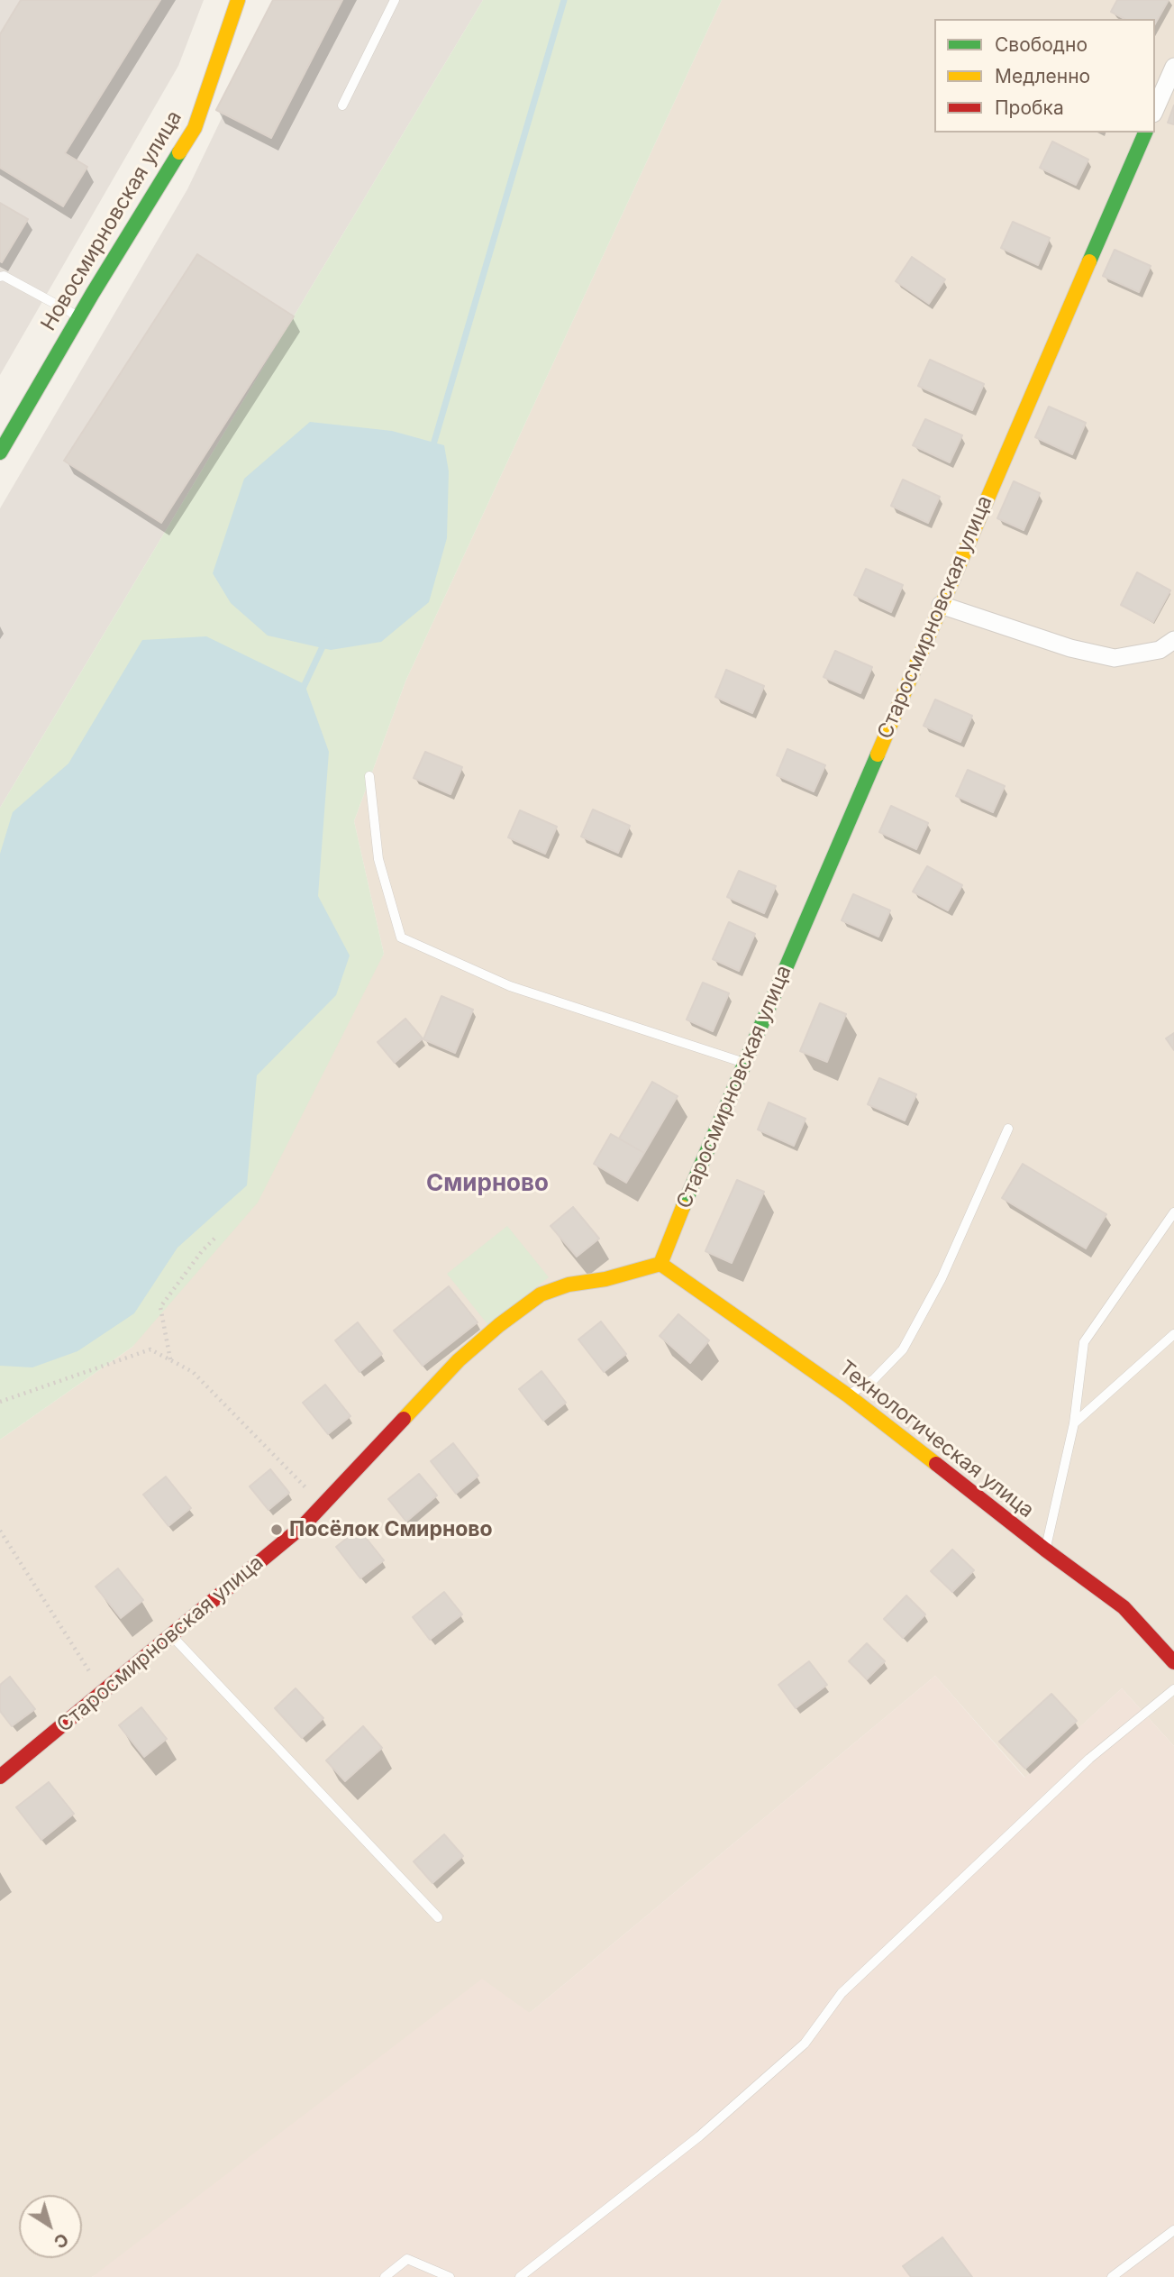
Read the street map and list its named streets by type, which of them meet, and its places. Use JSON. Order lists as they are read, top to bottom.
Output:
{
  "streets": {
    "street": ["Новосмирновская улица", "Старосмирновская улица", "Технологическая улица"]
  },
  "crossings": [
    ["Старосмирновская улица", "Технологическая улица"]
  ],
  "districts": ["Смирново"],
  "places": ["Посёлок Смирново"],
  "legend": ["Свободно", "Медленно", "Пробка"],
  "north": "bottom right"
}
